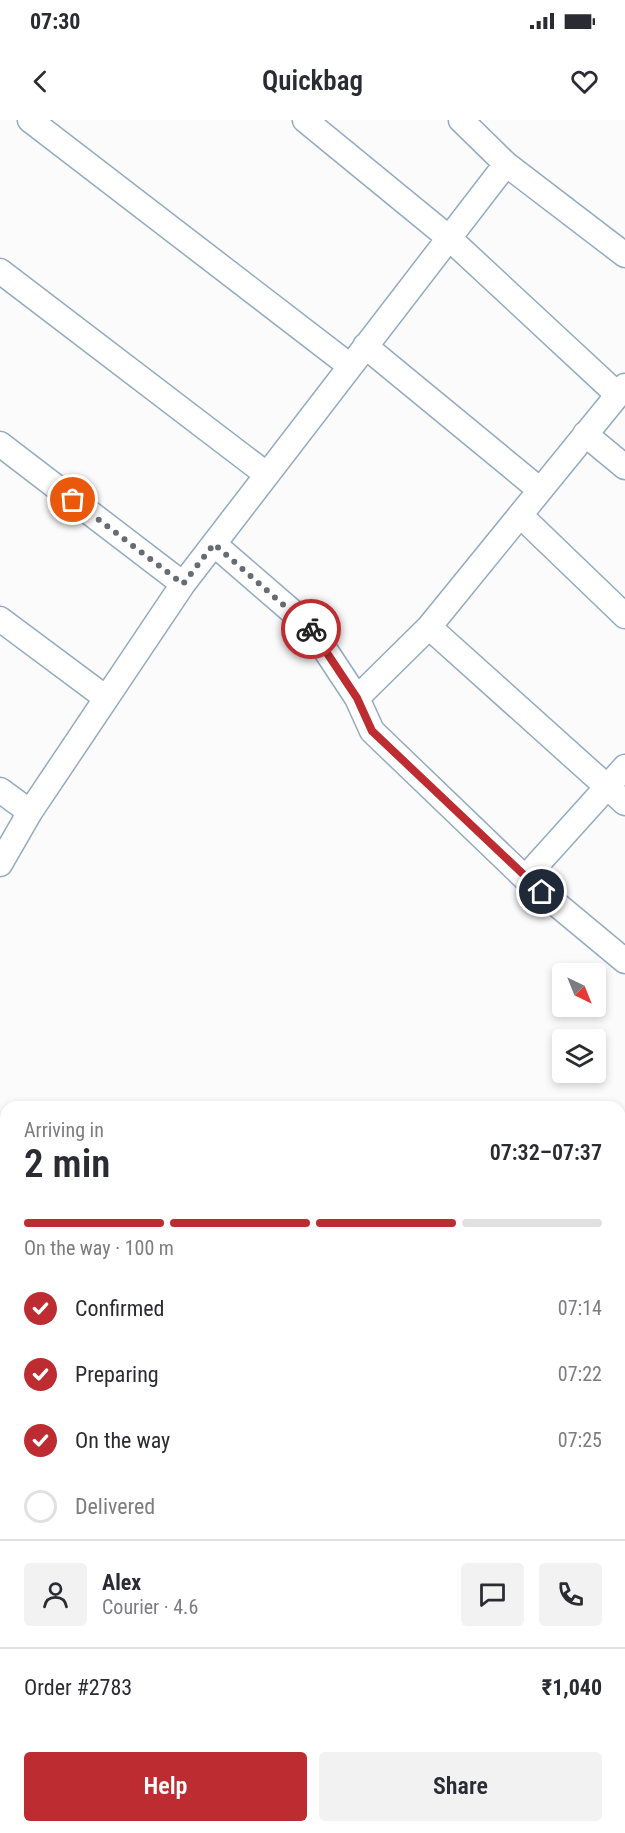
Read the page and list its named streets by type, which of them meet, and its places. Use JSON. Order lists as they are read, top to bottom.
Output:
{
  "north": "bottom right",
  "page": {
    "status": "07:30",
    "header": "Quickbag",
    "heading": ["2 min", "Arriving in", "07:32–07:37"],
    "panel": [
      "Alex",
      "Courier · 4.6",
      "Order #2783",
      "₹1,040"
    ],
    "bar": "On the way · 100 m",
    "list": [
      ["Confirmed", "07:14"],
      ["Preparing", "07:22"],
      ["On the way", "07:25"],
      "Delivered"
    ],
    "buttons": ["Help", "Share"]
  }
}
